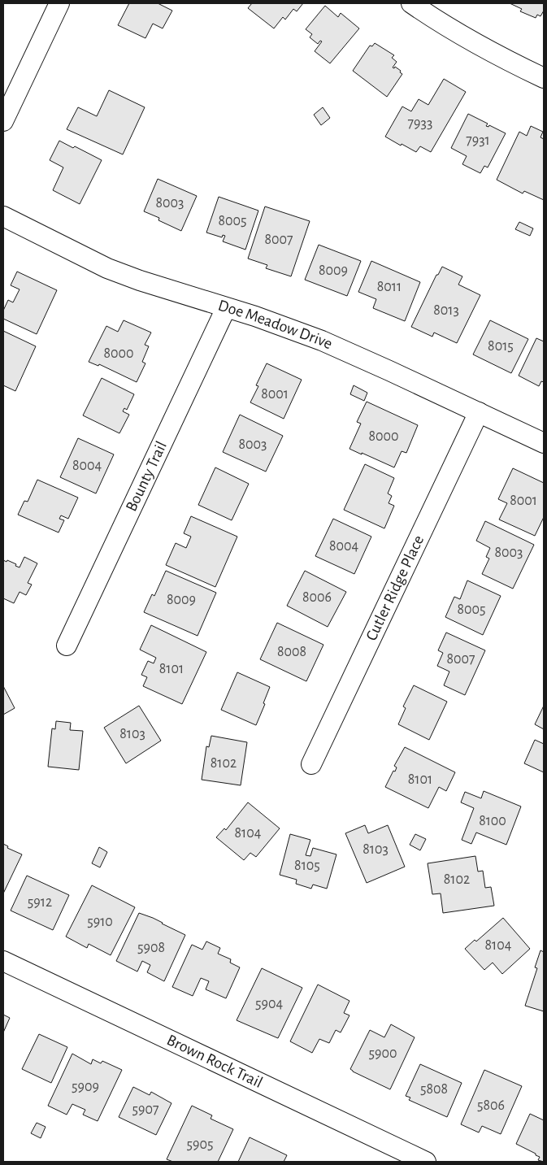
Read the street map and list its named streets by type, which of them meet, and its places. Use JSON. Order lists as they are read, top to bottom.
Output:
{
  "streets": {
    "street": [
      "Doe Meadow Drive",
      "Bounty Trail",
      "Cutler Ridge Place",
      "Brown Rock Trail"
    ]
  },
  "crossings": [
    ["Doe Meadow Drive", "Bounty Trail"],
    ["Doe Meadow Drive", "Cutler Ridge Place"]
  ],
  "house_numbers": [
    "7933",
    "7931",
    "8003",
    "8005",
    "8007",
    "8009",
    "8011",
    "8013",
    "8015",
    "8000",
    "8001",
    "8000",
    "8003",
    "8004",
    "8001",
    "8004",
    "8003",
    "8006",
    "8009",
    "8005",
    "8008",
    "8007",
    "8101",
    "8103",
    "8102",
    "8101",
    "8100",
    "8104",
    "8103",
    "8105",
    "8102",
    "5912",
    "5910",
    "8104",
    "5908",
    "5904",
    "5900",
    "5909",
    "5808",
    "5806",
    "5907",
    "5905"
  ]
}
